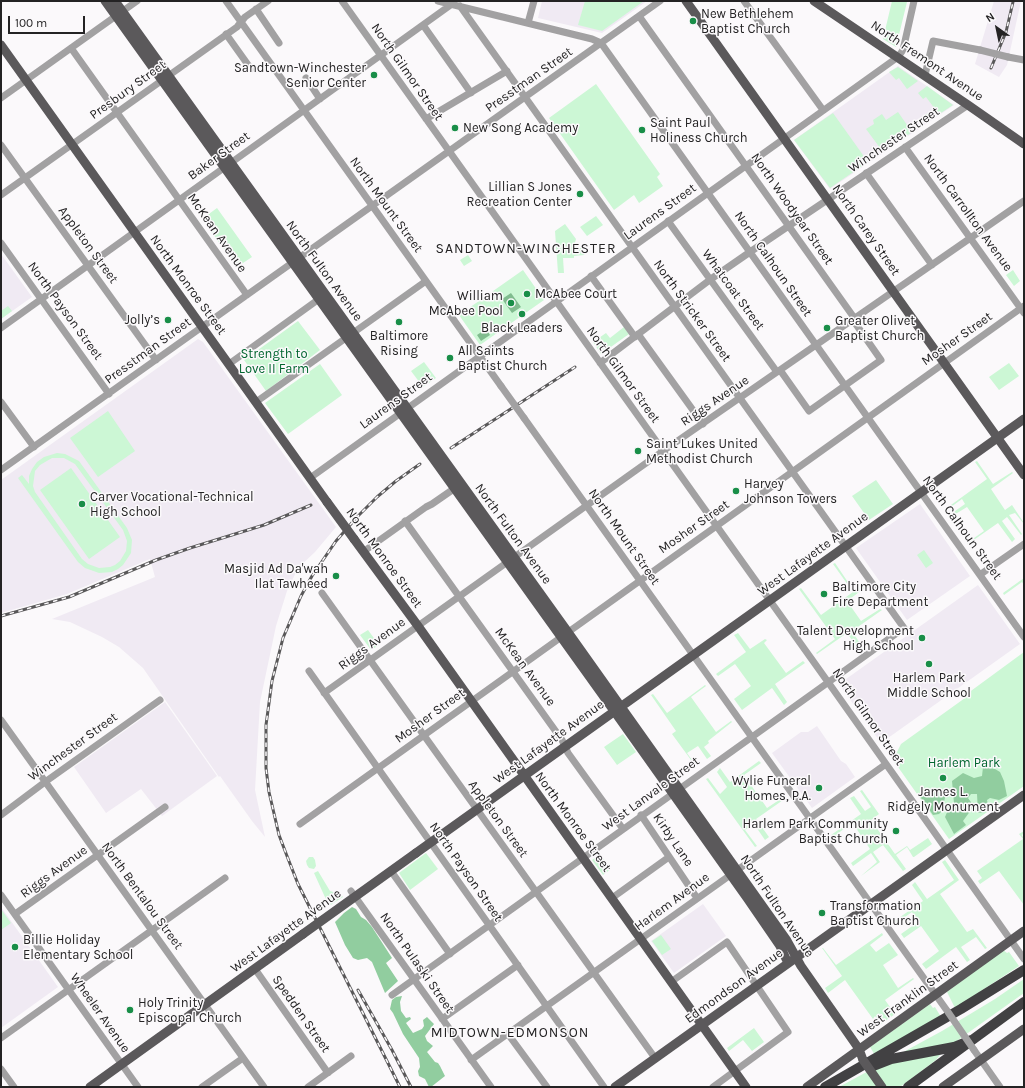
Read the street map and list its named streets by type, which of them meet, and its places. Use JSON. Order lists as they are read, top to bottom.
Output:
{
  "streets": {
    "main road": [
      "North Fremont Avenue",
      "North Carey Street",
      "North Fulton Avenue",
      "North Monroe Street",
      "West Lafayette Avenue",
      "Edmondson Avenue",
      "West Franklin Street"
    ],
    "street": [
      "North Gilmor Street",
      "Presstman Street",
      "Presbury Street",
      "Winchester Street",
      "Baker Street",
      "North Mount Street",
      "North Woodyear Street",
      "Laurens Street",
      "North Carrollton Avenue",
      "McKean Avenue",
      "Appleton Street",
      "North Calhoun Street",
      "Whatcoat Street",
      "North Payson Street",
      "North Stricker Street",
      "Mosher Street",
      "Riggs Avenue",
      "West Lanvale Street",
      "Kirby Lane",
      "North Bentalou Street",
      "Harlem Avenue",
      "North Pulaski Street",
      "Wheeler Avenue",
      "Spedden Street"
    ]
  },
  "crossings": [
    ["North Fremont Avenue", "Winchester Street"],
    ["North Fremont Avenue", "Laurens Street"],
    ["North Gilmor Street", "Presstman Street"],
    ["North Gilmor Street", "Winchester Street"],
    ["North Gilmor Street", "Baker Street"],
    ["North Gilmor Street", "Laurens Street"],
    ["North Gilmor Street", "Mosher Street"],
    ["North Gilmor Street", "Riggs Avenue"],
    ["North Gilmor Street", "West Lafayette Avenue"],
    ["North Gilmor Street", "West Lanvale Street"],
    ["North Gilmor Street", "Harlem Avenue"],
    ["North Gilmor Street", "Edmondson Avenue"],
    ["North Gilmor Street", "West Franklin Street"],
    ["Presstman Street", "North Mount Street"],
    ["Presstman Street", "North Woodyear Street"],
    ["Presstman Street", "McKean Avenue"],
    ["Presstman Street", "Appleton Street"],
    ["Presstman Street", "North Calhoun Street"],
    ["Presstman Street", "North Fulton Avenue"],
    ["Presstman Street", "North Monroe Street"],
    ["Presstman Street", "North Payson Street"],
    ["Presstman Street", "North Stricker Street"],
    ["Presbury Street", "North Mount Street"],
    ["Presbury Street", "McKean Avenue"],
    ["Presbury Street", "Appleton Street"],
    ["Presbury Street", "North Fulton Avenue"],
    ["Presbury Street", "North Monroe Street"],
    ["Winchester Street", "North Woodyear Street"],
    ["Winchester Street", "North Carrollton Avenue"],
    ["Winchester Street", "North Carey Street"],
    ["Winchester Street", "North Calhoun Street"],
    ["Winchester Street", "Whatcoat Street"],
    ["Winchester Street", "North Stricker Street"],
    ["Winchester Street", "North Bentalou Street"],
    ["Baker Street", "North Mount Street"],
    ["Baker Street", "McKean Avenue"],
    ["Baker Street", "Appleton Street"],
    ["Baker Street", "North Fulton Avenue"],
    ["Baker Street", "North Monroe Street"],
    ["Baker Street", "North Payson Street"],
    ["North Mount Street", "Laurens Street"],
    ["North Mount Street", "Mosher Street"],
    ["North Mount Street", "Riggs Avenue"],
    ["North Mount Street", "West Lafayette Avenue"],
    ["North Mount Street", "West Lanvale Street"],
    ["North Mount Street", "Harlem Avenue"],
    ["North Mount Street", "Edmondson Avenue"],
    ["North Mount Street", "West Franklin Street"],
    ["North Woodyear Street", "Laurens Street"],
    ["North Woodyear Street", "North Calhoun Street"],
    ["North Woodyear Street", "Whatcoat Street"],
    ["North Woodyear Street", "Riggs Avenue"],
    ["Laurens Street", "North Carey Street"],
    ["Laurens Street", "North Calhoun Street"],
    ["Laurens Street", "North Fulton Avenue"],
    ["Laurens Street", "North Monroe Street"],
    ["Laurens Street", "Whatcoat Street"],
    ["Laurens Street", "North Stricker Street"],
    ["North Carrollton Avenue", "Mosher Street"],
    ["North Carrollton Avenue", "Riggs Avenue"],
    ["North Carey Street", "Mosher Street"],
    ["North Carey Street", "Riggs Avenue"],
    ["North Carey Street", "West Lafayette Avenue"],
    ["McKean Avenue", "Mosher Street"],
    ["McKean Avenue", "Riggs Avenue"],
    ["McKean Avenue", "West Lafayette Avenue"],
    ["McKean Avenue", "West Lanvale Street"],
    ["Appleton Street", "Mosher Street"],
    ["Appleton Street", "Riggs Avenue"],
    ["Appleton Street", "West Lafayette Avenue"],
    ["Appleton Street", "West Lanvale Street"],
    ["Appleton Street", "Harlem Avenue"],
    ["Appleton Street", "Edmondson Avenue"],
    ["North Calhoun Street", "Whatcoat Street"],
    ["North Calhoun Street", "Mosher Street"],
    ["North Calhoun Street", "Riggs Avenue"],
    ["North Calhoun Street", "West Lafayette Avenue"],
    ["North Fulton Avenue", "Mosher Street"],
    ["North Fulton Avenue", "Riggs Avenue"],
    ["North Fulton Avenue", "West Lafayette Avenue"],
    ["North Fulton Avenue", "West Lanvale Street"],
    ["North Fulton Avenue", "Harlem Avenue"],
    ["North Fulton Avenue", "Edmondson Avenue"],
    ["North Fulton Avenue", "West Franklin Street"],
    ["North Monroe Street", "Mosher Street"],
    ["North Monroe Street", "Riggs Avenue"],
    ["North Monroe Street", "West Lafayette Avenue"],
    ["North Monroe Street", "West Lanvale Street"],
    ["North Monroe Street", "Harlem Avenue"],
    ["North Monroe Street", "Edmondson Avenue"],
    ["Whatcoat Street", "Riggs Avenue"],
    ["North Payson Street", "Mosher Street"],
    ["North Payson Street", "Riggs Avenue"],
    ["North Payson Street", "West Lafayette Avenue"],
    ["North Payson Street", "West Lanvale Street"],
    ["North Payson Street", "Harlem Avenue"],
    ["North Stricker Street", "Mosher Street"],
    ["North Stricker Street", "Riggs Avenue"],
    ["North Stricker Street", "West Lafayette Avenue"],
    ["North Stricker Street", "West Lanvale Street"],
    ["Riggs Avenue", "North Bentalou Street"],
    ["Riggs Avenue", "Wheeler Avenue"],
    ["West Lafayette Avenue", "West Lanvale Street"],
    ["West Lafayette Avenue", "North Bentalou Street"],
    ["West Lafayette Avenue", "North Pulaski Street"],
    ["West Lafayette Avenue", "Wheeler Avenue"],
    ["West Lafayette Avenue", "Spedden Street"],
    ["West Lanvale Street", "Kirby Lane"],
    ["West Lanvale Street", "North Pulaski Street"],
    ["Kirby Lane", "Harlem Avenue"],
    ["Harlem Avenue", "North Pulaski Street"]
  ],
  "districts": ["SANDTOWN-WINCHESTER", "MIDTOWN-EDMONSON"],
  "parks": ["Strength to Love II Farm", "Harlem Park"],
  "places": [
    "New Bethlehem Baptist Church",
    "Sandtown-Winchester Senior Center",
    "New Song Academy",
    "Saint Paul Holiness Church",
    "Lillian S Jones Recreation Center",
    "McAbee Court",
    "William McAbee Pool",
    "Black Leaders",
    "Jolly’s",
    "Baltimore Rising",
    "Greater Olivet Baptist Church",
    "All Saints Baptist Church",
    "Saint Lukes United Methodist Church",
    "Harvey Johnson Towers",
    "Carver Vocational-Technical High School",
    "Masjid Ad Da'wah Ilat Tawheed",
    "Baltimore City Fire Department",
    "Talent Development High School",
    "Harlem Park Middle School",
    "James L. Ridgely Monument",
    "Wylie Funeral Homes, P.A.",
    "Harlem Park Community Baptist Church",
    "Transformation Baptist Church",
    "Billie Holiday Elementary School",
    "Holy Trinity Episcopal Church"
  ],
  "scale_bar": "100 m",
  "north": "top left"
}
